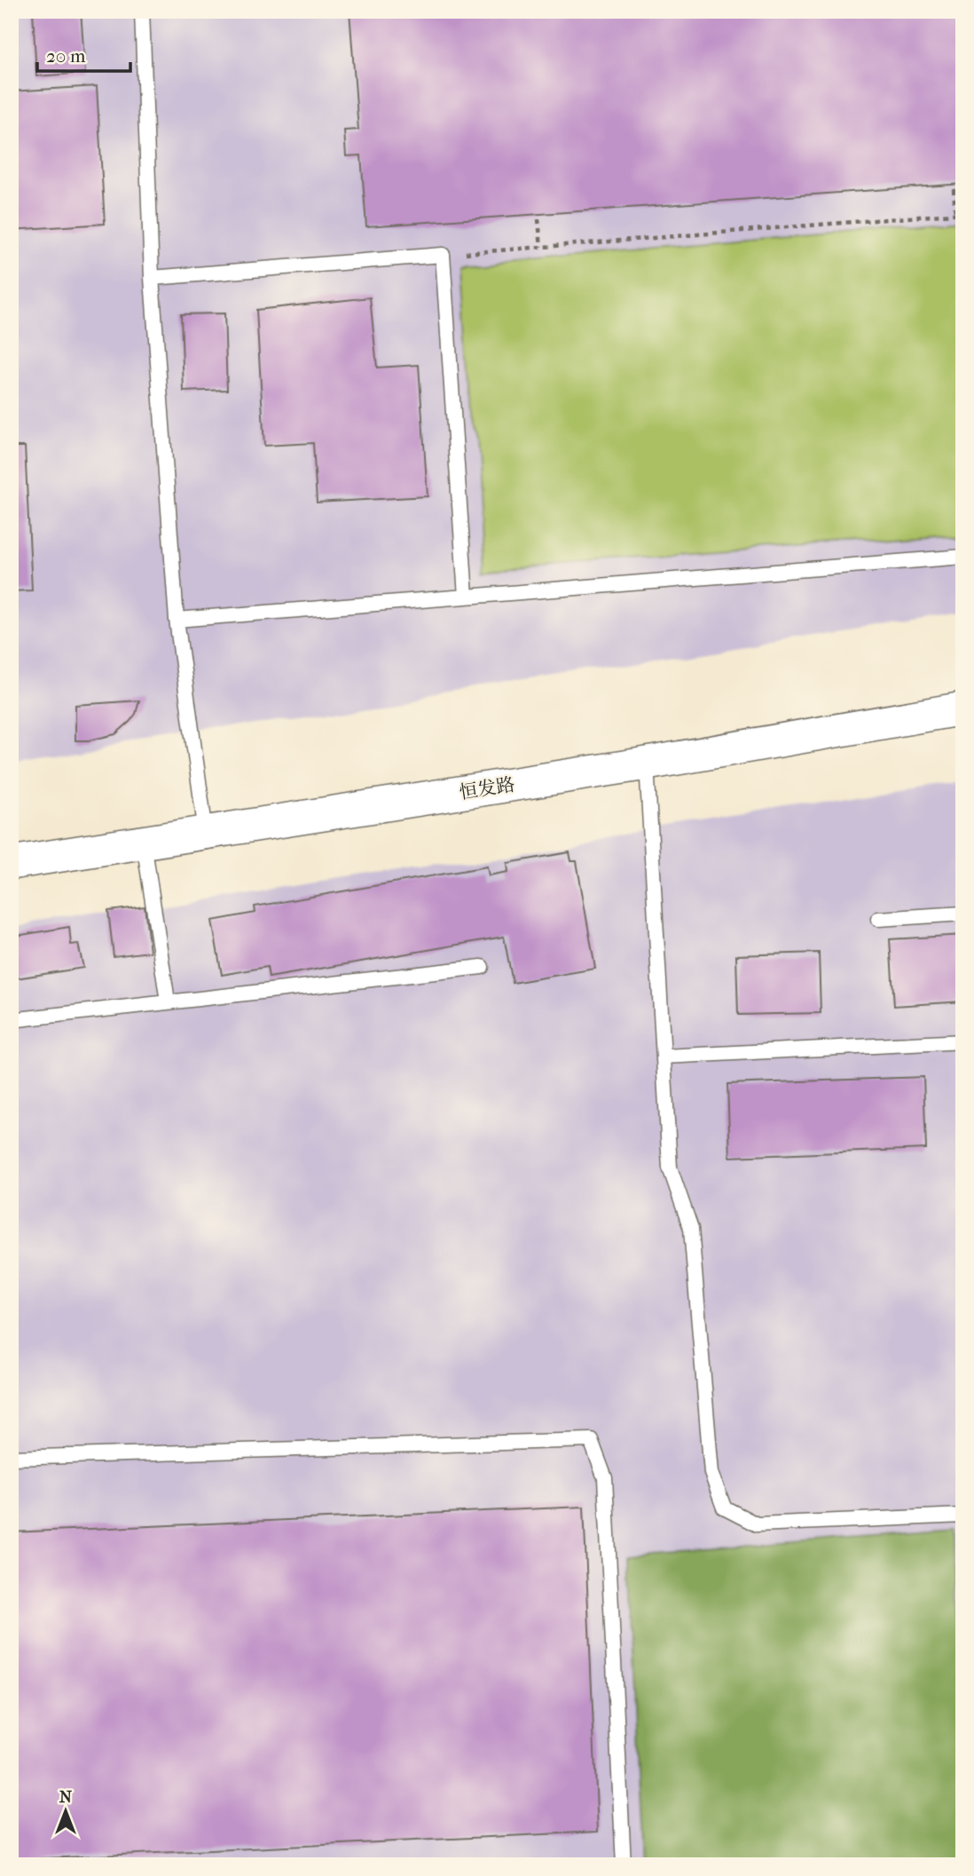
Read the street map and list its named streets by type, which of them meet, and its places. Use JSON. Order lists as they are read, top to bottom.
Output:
{
  "streets": {
    "street": ["恒发路"]
  },
  "scale_bar": "20 m",
  "north": "top"
}
